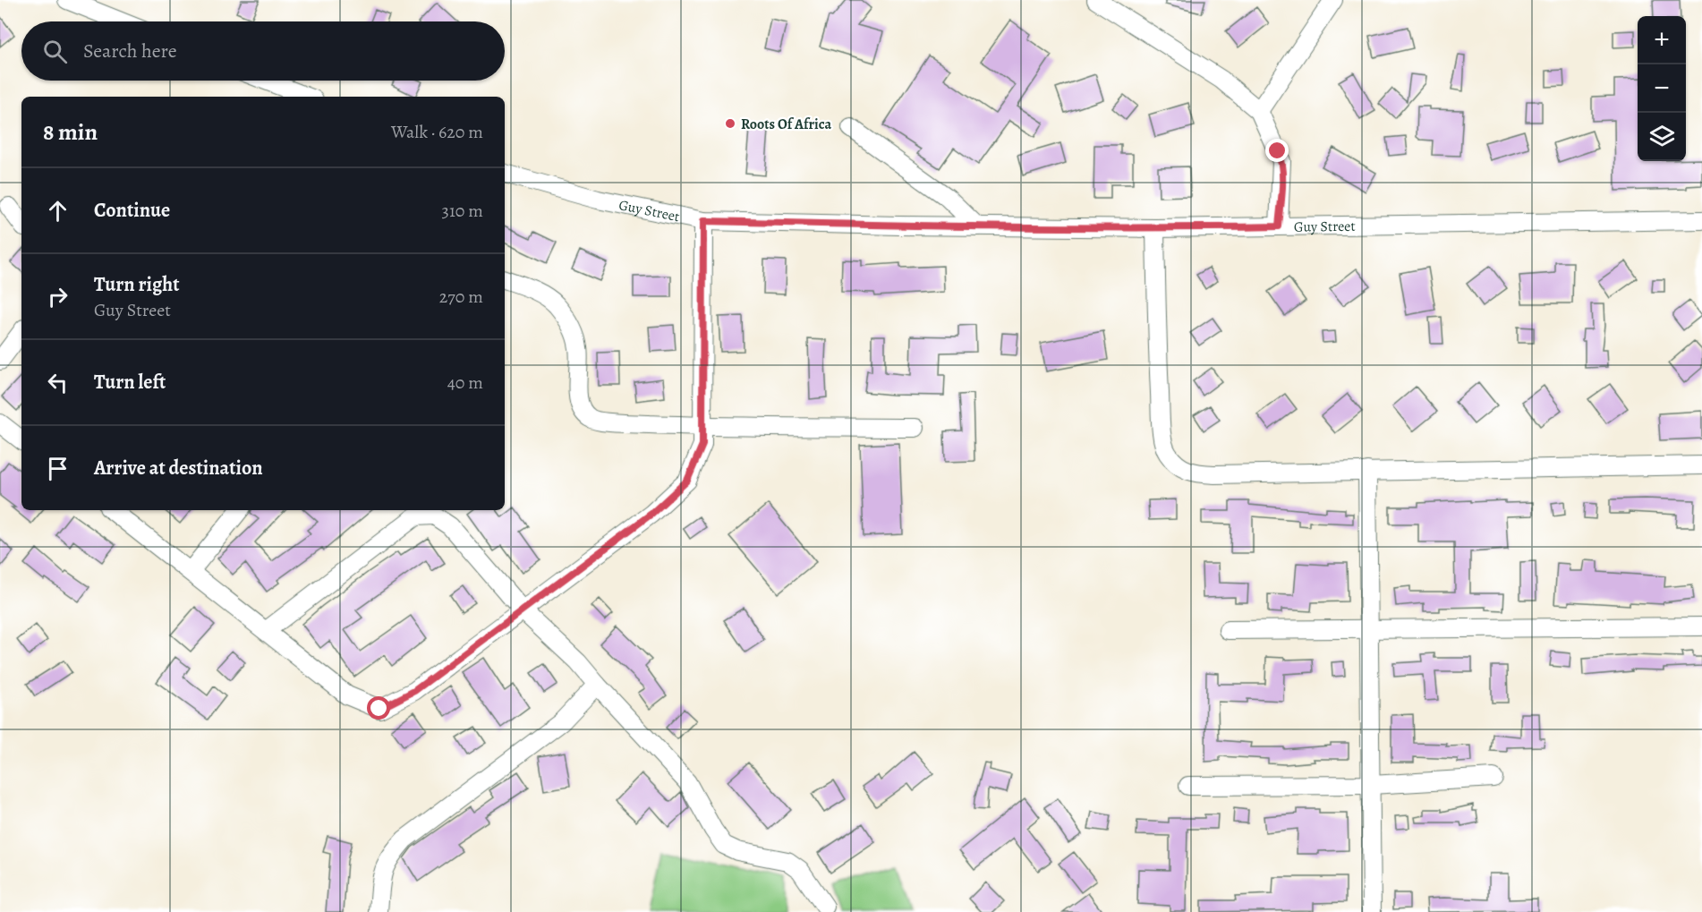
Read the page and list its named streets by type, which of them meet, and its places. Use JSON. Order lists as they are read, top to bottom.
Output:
{
  "streets": {
    "street": ["Guy Street"]
  },
  "places": ["Roots Of Africa"],
  "page": {
    "map_buttons": ["+", "−"],
    "search": "Search here",
    "heading": ["8 min", "Walk · 620 m"],
    "list": [
      ["Continue", "310 m"],
      ["Turn right", "Guy Street", "270 m"],
      ["Turn left", "40 m"],
      "Arrive at destination"
    ]
  }
}
